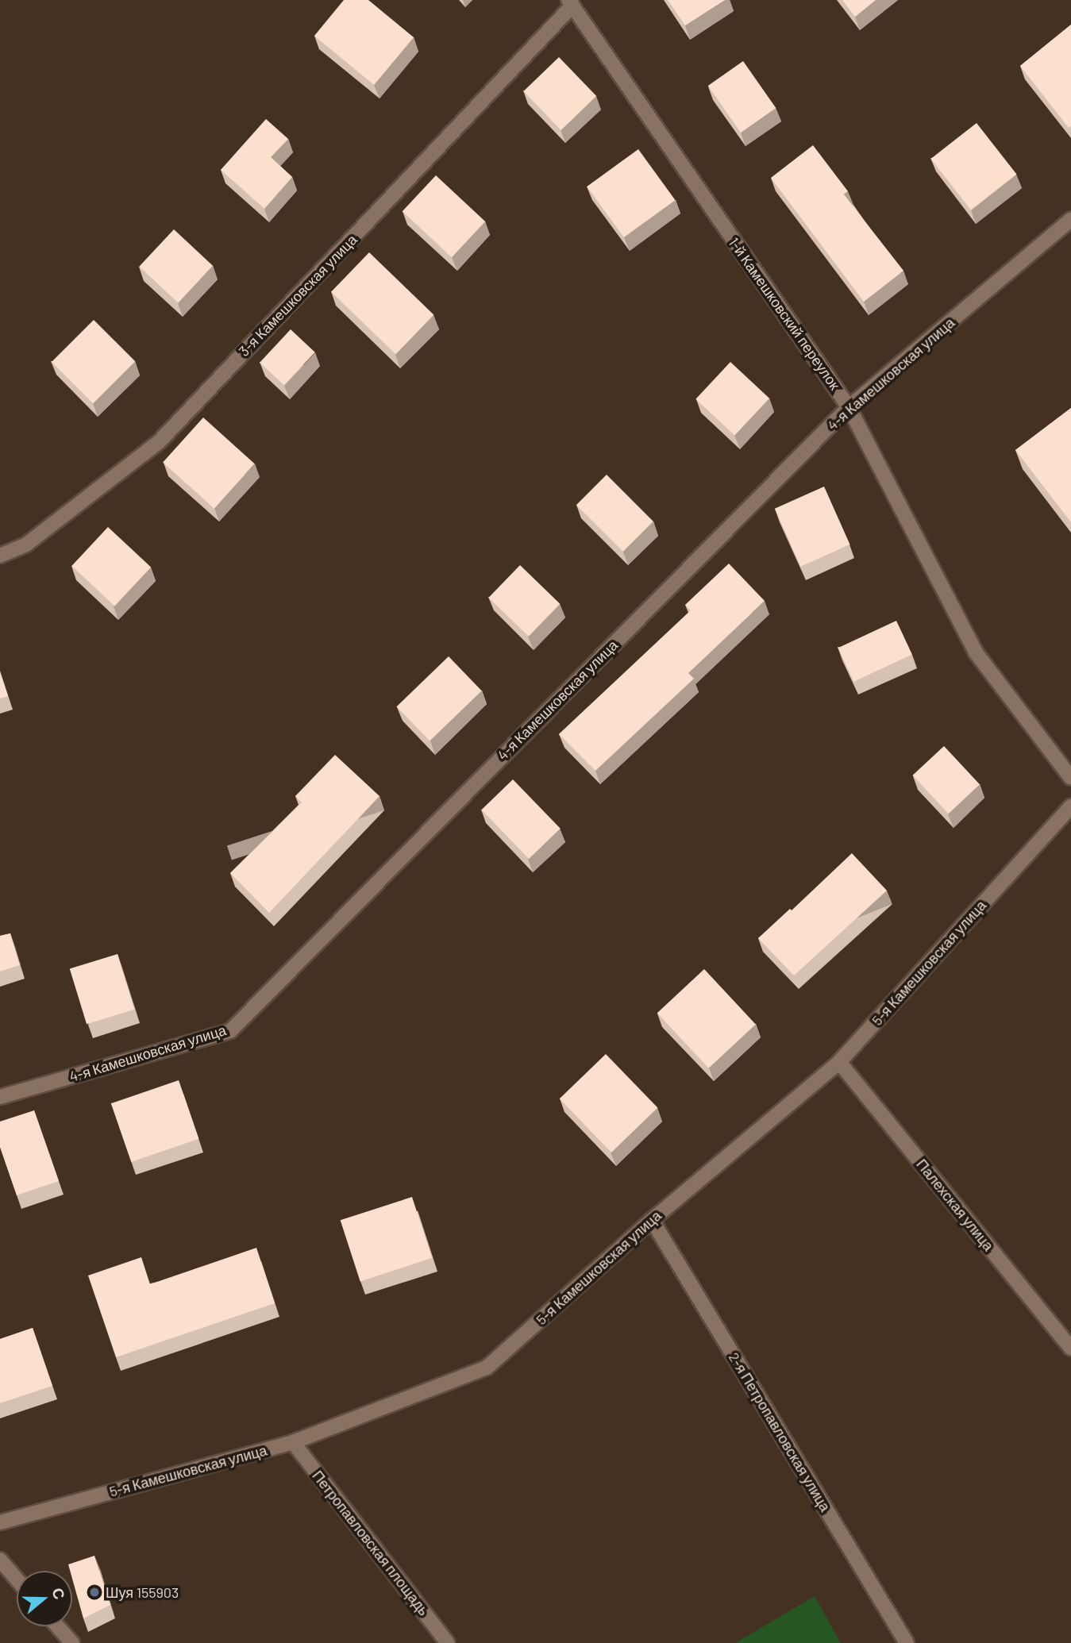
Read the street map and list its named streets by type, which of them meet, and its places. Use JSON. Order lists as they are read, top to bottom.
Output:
{
  "streets": {
    "street": [
      "3-я Камешковская улица",
      "1-й Камешковский переулок",
      "4-я Камешковская улица",
      "5-я Камешковская улица",
      "Палехская улица",
      "2-я Петропавловская улица",
      "Петропавловская площадь"
    ]
  },
  "crossings": [
    ["3-я Камешковская улица", "1-й Камешковский переулок"],
    ["1-й Камешковский переулок", "4-я Камешковская улица"],
    ["5-я Камешковская улица", "Палехская улица"],
    ["5-я Камешковская улица", "2-я Петропавловская улица"],
    ["5-я Камешковская улица", "Петропавловская площадь"]
  ],
  "places": ["Шуя 155903"],
  "north": "right"
}
